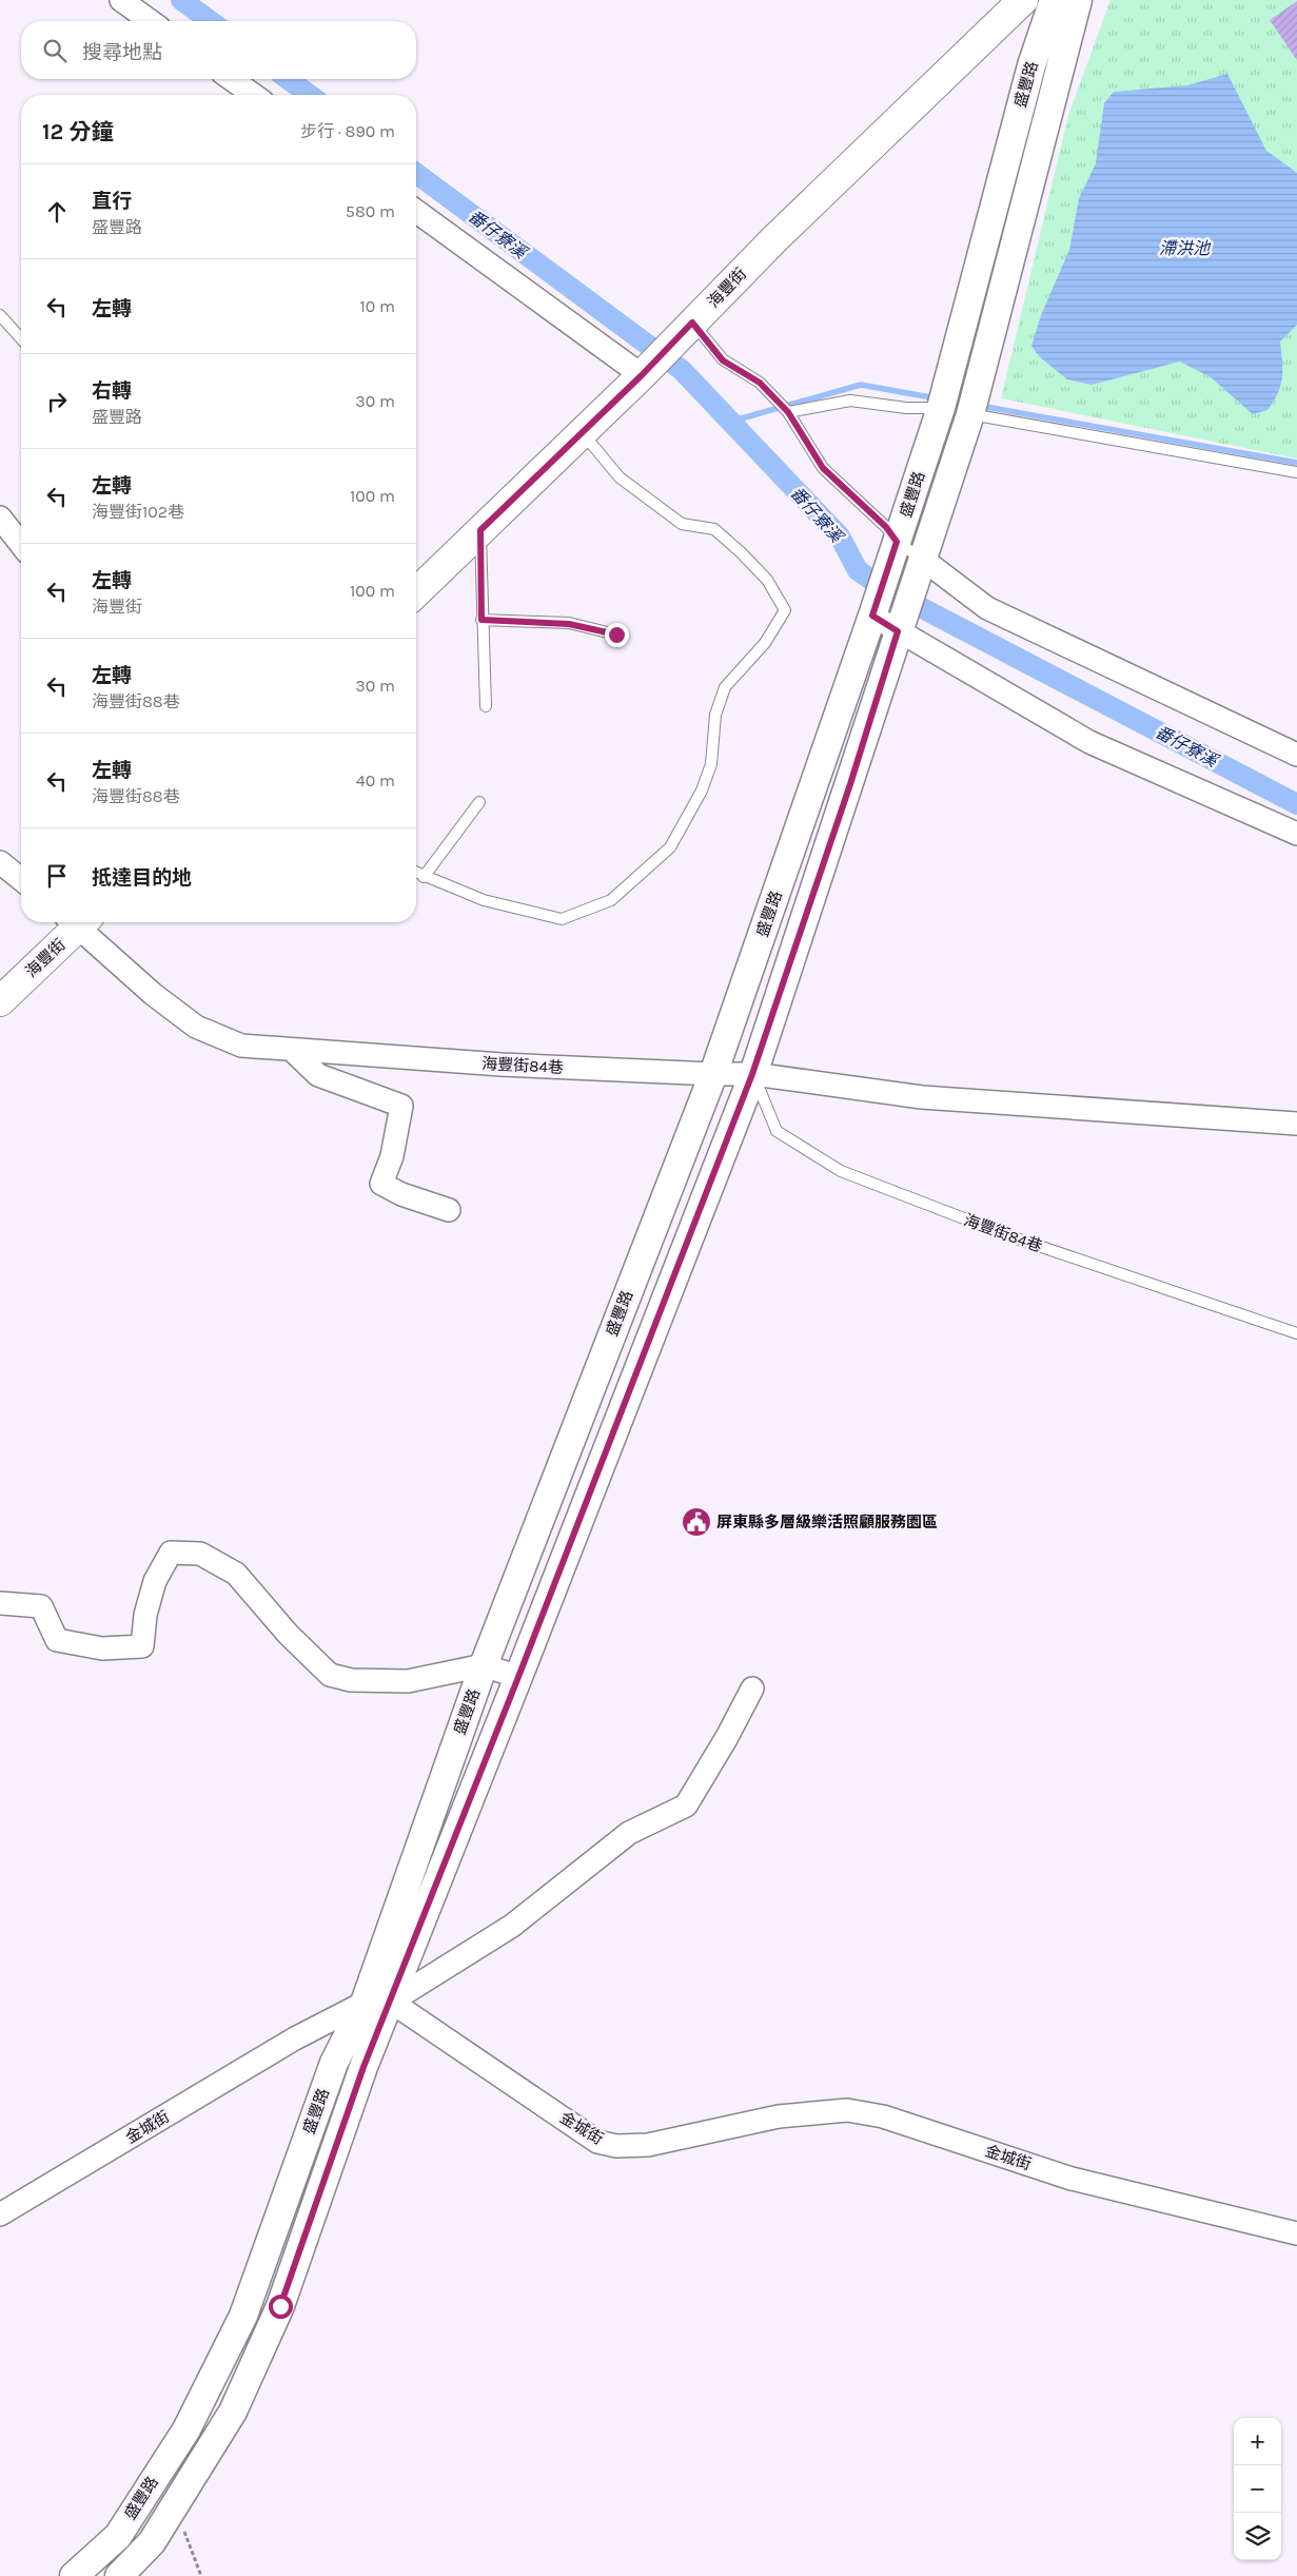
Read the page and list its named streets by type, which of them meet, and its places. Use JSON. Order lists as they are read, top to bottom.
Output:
{
  "streets": {
    "main road": ["海豐街"],
    "street": ["盛豐路", "海豐街84巷", "金城街"]
  },
  "crossings": [
    ["盛豐路", "海豐街84巷"],
    ["盛豐路", "金城街"]
  ],
  "water": ["番仔寮溪", "滯洪池"],
  "places": {
    "public building": ["屏東縣多層級樂活照顧服務園區"]
  },
  "page": {
    "search": "搜尋地點",
    "heading": ["12 分鐘", "步行 · 890 m"],
    "list": [
      ["直行", "盛豐路", "580 m"],
      ["左轉", "10 m"],
      ["右轉", "盛豐路", "30 m"],
      ["左轉", "海豐街102巷", "100 m"],
      ["左轉", "海豐街", "100 m"],
      ["左轉", "海豐街88巷", "30 m"],
      ["左轉", "海豐街88巷", "40 m"],
      "抵達目的地"
    ],
    "map_buttons": ["+", "−"]
  }
}
